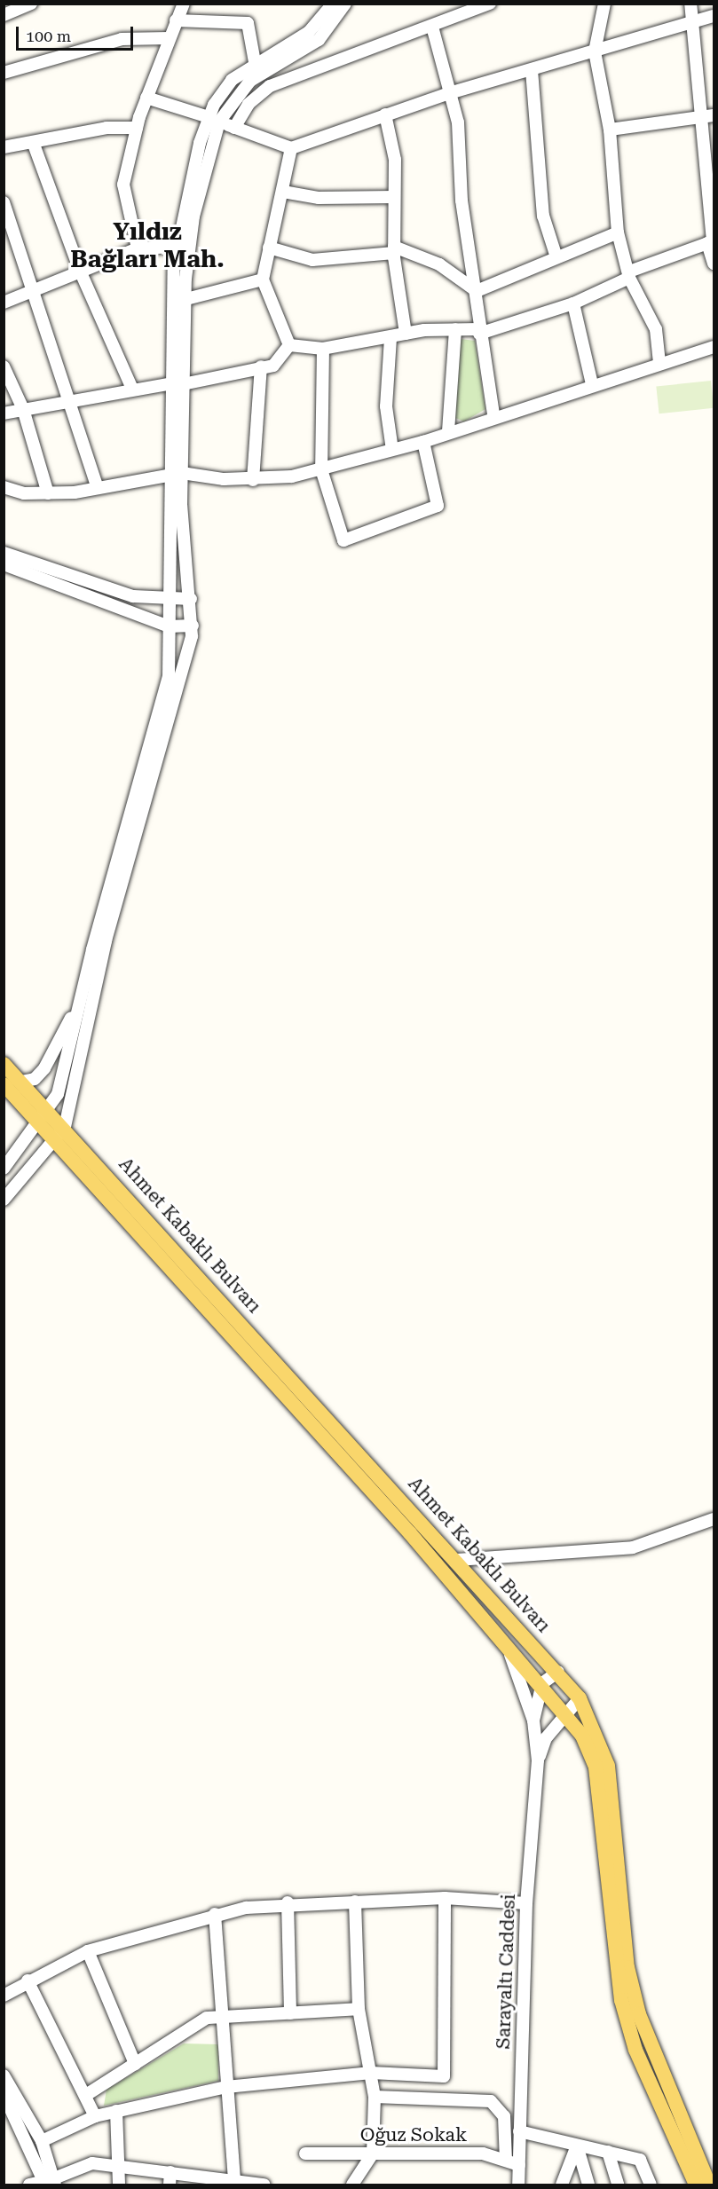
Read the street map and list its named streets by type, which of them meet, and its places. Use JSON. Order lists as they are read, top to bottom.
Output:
{
  "streets": {
    "main road": ["Ahmet Kabaklı Bulvarı"],
    "street": ["Sarayaltı Caddesi", "Oğuz Sokak"]
  },
  "crossings": [
    ["Sarayaltı Caddesi", "Oğuz Sokak"]
  ],
  "districts": ["Yıldız Bağları Mah."],
  "scale_bar": "100 m"
}
